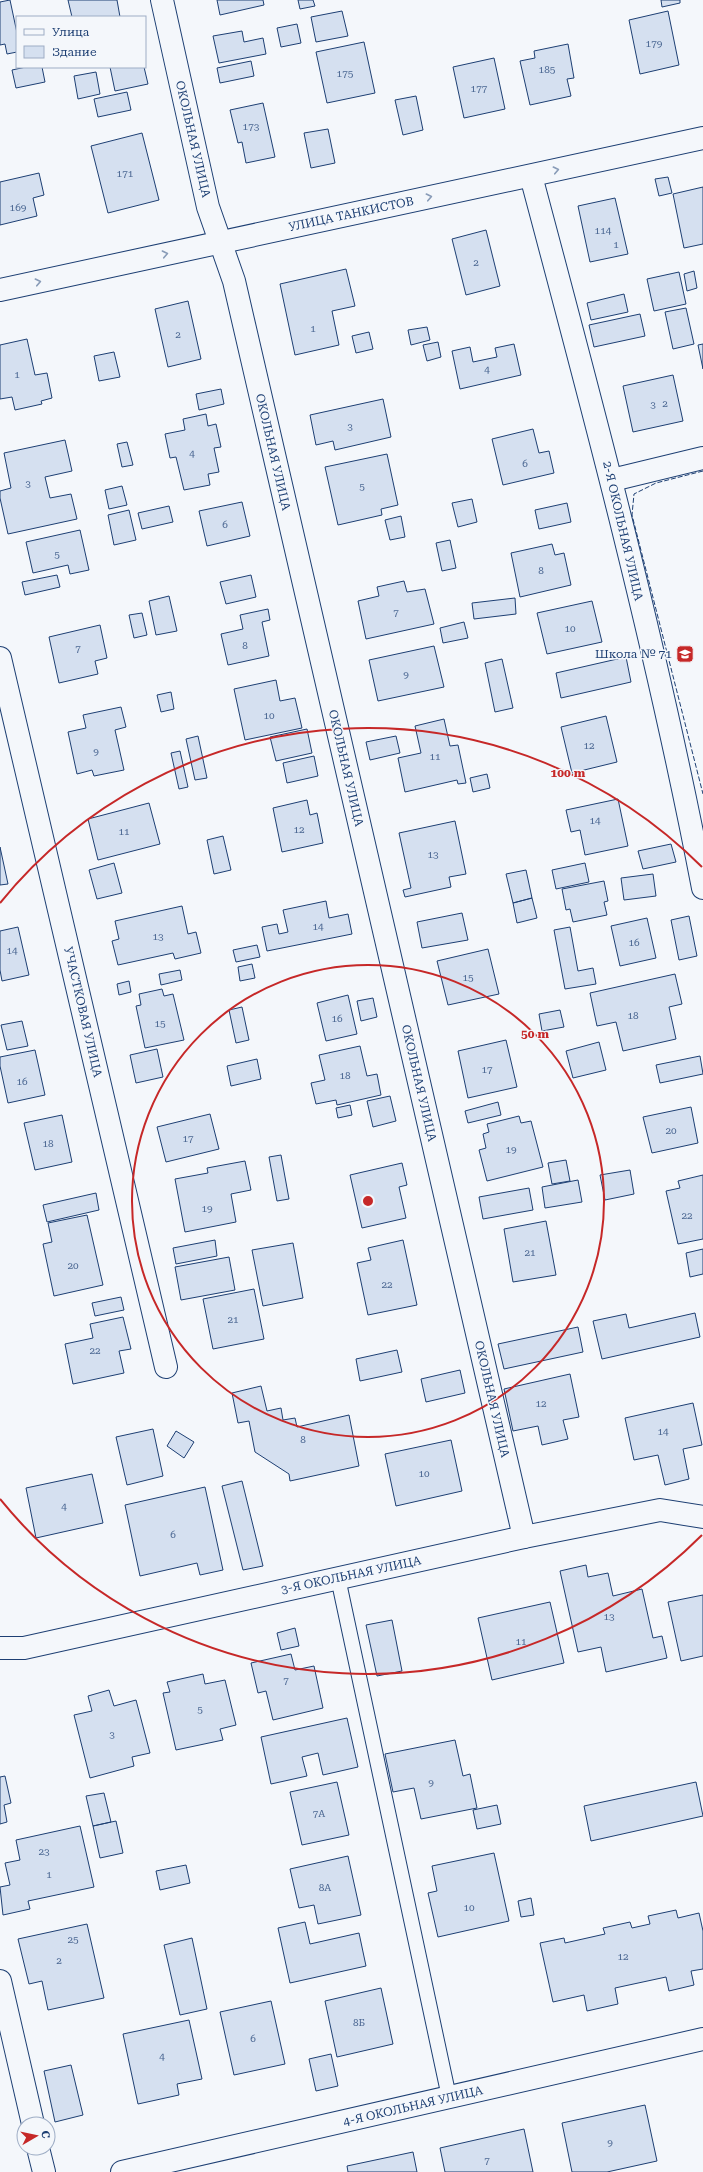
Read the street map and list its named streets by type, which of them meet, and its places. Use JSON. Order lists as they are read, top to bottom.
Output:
{
  "streets": {
    "street": [
      "ОКОЛЬНАЯ УЛИЦА",
      "УЛИЦА ТАНКИСТОВ",
      "2-Я ОКОЛЬНАЯ УЛИЦА",
      "УЧАСТКОВАЯ УЛИЦА",
      "3-Я ОКОЛЬНАЯ УЛИЦА",
      "4-Я ОКОЛЬНАЯ УЛИЦА"
    ]
  },
  "crossings": [
    ["ОКОЛЬНАЯ УЛИЦА", "УЛИЦА ТАНКИСТОВ"],
    ["ОКОЛЬНАЯ УЛИЦА", "3-Я ОКОЛЬНАЯ УЛИЦА"],
    ["УЛИЦА ТАНКИСТОВ", "2-Я ОКОЛЬНАЯ УЛИЦА"]
  ],
  "one_way": ["УЛИЦА ТАНКИСТОВ"],
  "places": {
    "school or university": ["Школа № 71"]
  },
  "house_numbers": [
    "179",
    "185",
    "175",
    "177",
    "173",
    "171",
    "169",
    "114",
    "1",
    "2",
    "1",
    "2",
    "4",
    "1",
    "2",
    "3",
    "3",
    "4",
    "6",
    "3",
    "5",
    "6",
    "5",
    "8",
    "7",
    "10",
    "8",
    "7",
    "9",
    "10",
    "12",
    "9",
    "11",
    "14",
    "12",
    "11",
    "13",
    "14",
    "13",
    "16",
    "14",
    "15",
    "18",
    "16",
    "15",
    "17",
    "18",
    "16",
    "20",
    "17",
    "18",
    "19",
    "19",
    "22",
    "21",
    "20",
    "22",
    "21",
    "22",
    "12",
    "14",
    "8",
    "10",
    "4",
    "6",
    "13",
    "11",
    "7",
    "5",
    "3",
    "9",
    "7А",
    "23",
    "1",
    "8А",
    "10",
    "25",
    "12",
    "2",
    "8Б",
    "6",
    "4",
    "9",
    "7"
  ],
  "legend": ["Улица", "Здание"],
  "north": "right",
  "rings": ["100 m", "50 m"]
}
